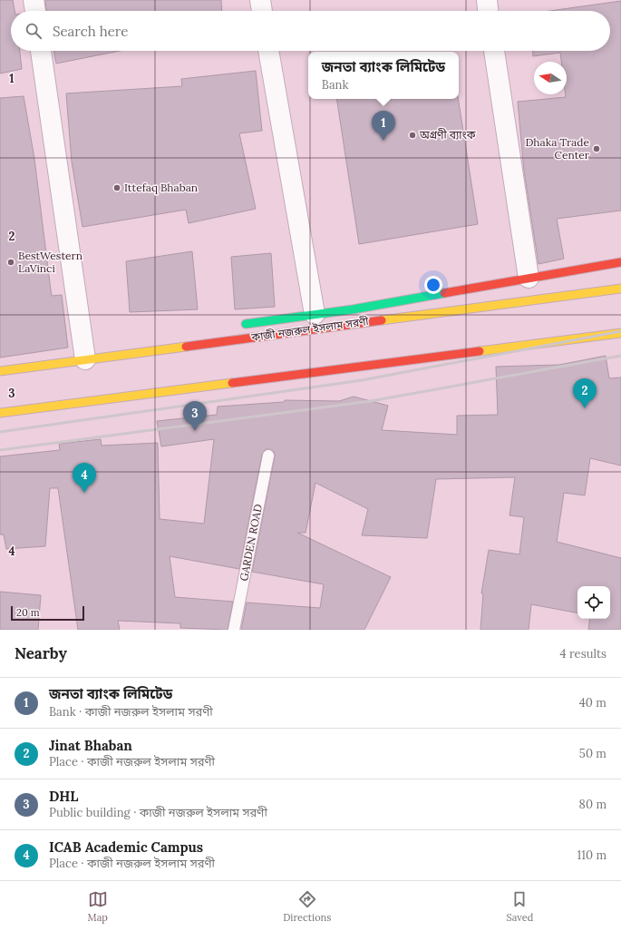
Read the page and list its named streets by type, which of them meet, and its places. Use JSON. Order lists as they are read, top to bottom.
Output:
{
  "streets": {
    "highway": ["কাজী নজরুল ইসলাম সরণী"],
    "lane": ["GARDEN ROAD"]
  },
  "places": [
    "অগ্রণী ব্যাংক",
    "Dhaka Trade Center",
    "Ittefaq Bhaban",
    "BestWestern LaVinci"
  ],
  "scale_bar": "20 m",
  "north": "left",
  "page": {
    "search": "Search here",
    "popup": ["জনতা ব্যাংক লিমিটেড", "Bank"],
    "pins": [
      "1",
      "2",
      "3",
      "4"
    ],
    "scale": "20 m",
    "heading": ["Nearby", "4 results"],
    "list": [
      {
        "mark": "1",
        "name": "জনতা ব্যাংক লিমিটেড",
        "note": "Bank · কাজী নজরুল ইসলাম সরণী",
        "value": "40 m"
      },
      {
        "mark": "2",
        "name": "Jinat Bhaban",
        "note": "Place · কাজী নজরুল ইসলাম সরণী",
        "value": "50 m"
      },
      {
        "mark": "3",
        "name": "DHL",
        "note": "Public building · কাজী নজরুল ইসলাম সরণী",
        "value": "80 m"
      },
      {
        "mark": "4",
        "name": "ICAB Academic Campus",
        "note": "Place · কাজী নজরুল ইসলাম সরণী",
        "value": "110 m"
      }
    ],
    "nav": ["Map", "Directions", "Saved"]
  },
  "grid": {
    "rows": [
      "1",
      "2",
      "3",
      "4"
    ]
  }
}
